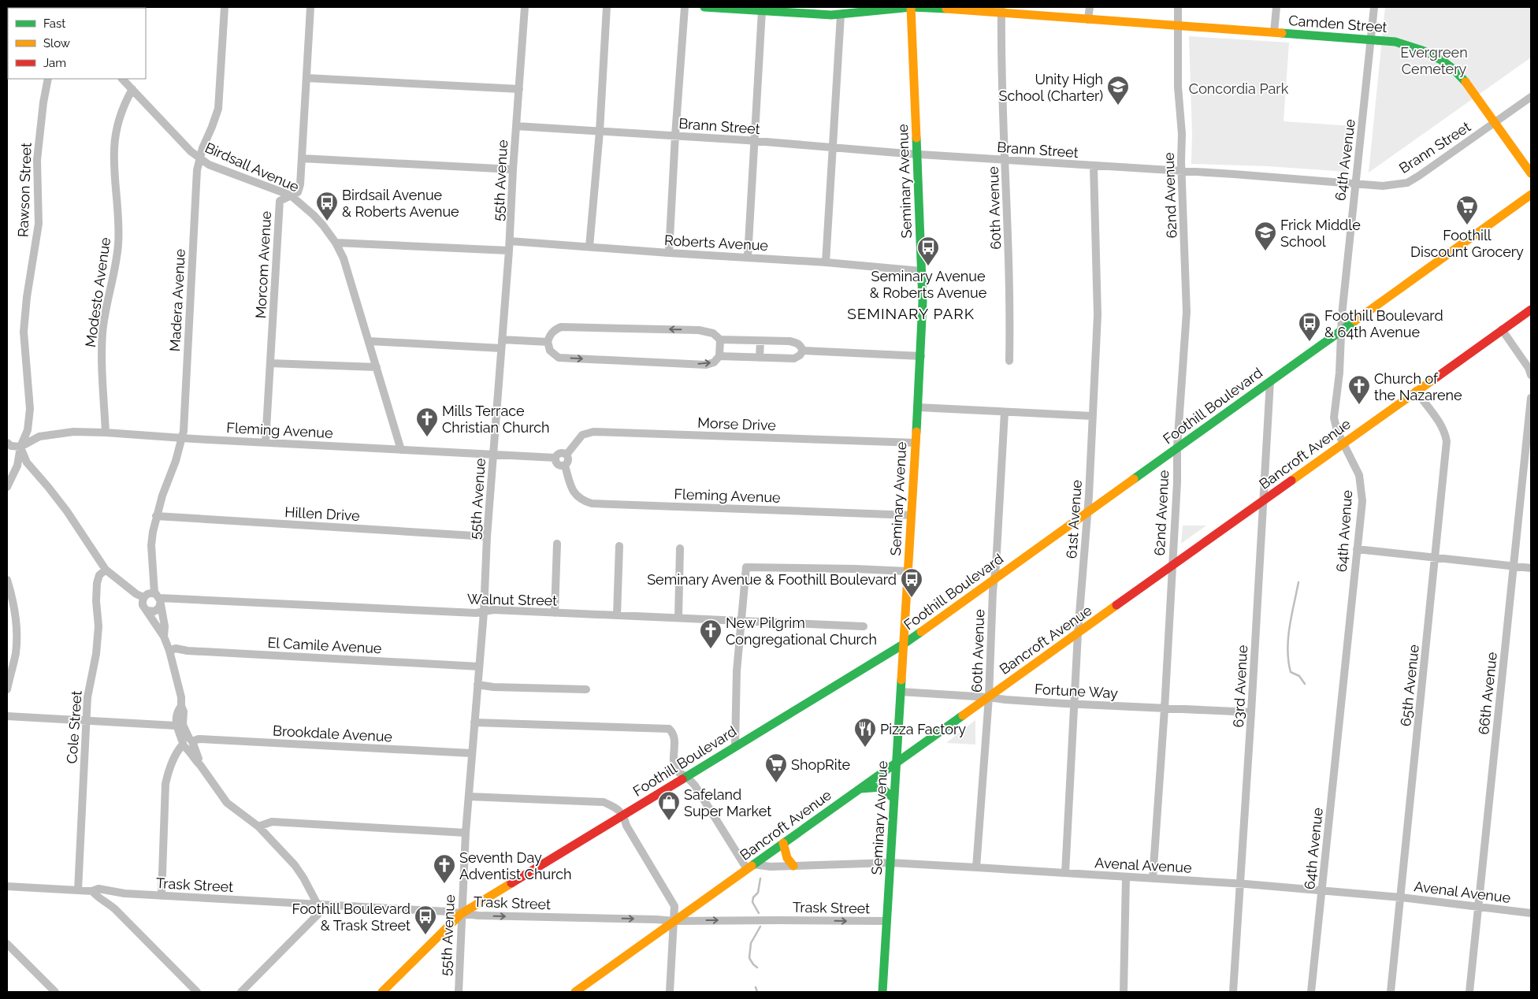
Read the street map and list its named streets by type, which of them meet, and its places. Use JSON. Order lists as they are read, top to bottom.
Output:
{
  "streets": {
    "street": [
      "Camden Street",
      "Brann Street",
      "64th Avenue",
      "Birdsall Avenue",
      "55th Avenue",
      "Seminary Avenue",
      "Rawson Street",
      "62nd Avenue",
      "60th Avenue",
      "Roberts Avenue",
      "Morcom Avenue",
      "Modesto Avenue",
      "Madera Avenue",
      "Foothill Boulevard",
      "Morse Drive",
      "Fleming Avenue",
      "Bancroft Avenue",
      "Hillen Drive",
      "61st Avenue",
      "Walnut Street",
      "El Camile Avenue",
      "65th Avenue",
      "63rd Avenue",
      "Fortune Way",
      "66th Avenue",
      "Cole Street",
      "Brookdale Avenue",
      "Avenal Avenue",
      "Trask Street"
    ]
  },
  "crossings": [
    ["Camden Street", "Brann Street"],
    ["Camden Street", "64th Avenue"],
    ["Camden Street", "Seminary Avenue"],
    ["Camden Street", "62nd Avenue"],
    ["Camden Street", "60th Avenue"],
    ["Brann Street", "64th Avenue"],
    ["Brann Street", "55th Avenue"],
    ["Brann Street", "Seminary Avenue"],
    ["Brann Street", "62nd Avenue"],
    ["Brann Street", "60th Avenue"],
    ["Brann Street", "61st Avenue"],
    ["64th Avenue", "Foothill Boulevard"],
    ["64th Avenue", "Bancroft Avenue"],
    ["64th Avenue", "Avenal Avenue"],
    ["Birdsall Avenue", "Morcom Avenue"],
    ["Birdsall Avenue", "Modesto Avenue"],
    ["Birdsall Avenue", "Madera Avenue"],
    ["Birdsall Avenue", "Fleming Avenue"],
    ["55th Avenue", "Roberts Avenue"],
    ["55th Avenue", "Foothill Boulevard"],
    ["55th Avenue", "Fleming Avenue"],
    ["55th Avenue", "Hillen Drive"],
    ["55th Avenue", "Walnut Street"],
    ["55th Avenue", "El Camile Avenue"],
    ["55th Avenue", "Brookdale Avenue"],
    ["55th Avenue", "Trask Street"],
    ["Seminary Avenue", "Roberts Avenue"],
    ["Seminary Avenue", "Foothill Boulevard"],
    ["Seminary Avenue", "Morse Drive"],
    ["Seminary Avenue", "Fleming Avenue"],
    ["Seminary Avenue", "Bancroft Avenue"],
    ["Seminary Avenue", "Fortune Way"],
    ["Seminary Avenue", "Avenal Avenue"],
    ["Seminary Avenue", "Trask Street"],
    ["Rawson Street", "Fleming Avenue"],
    ["62nd Avenue", "Foothill Boulevard"],
    ["62nd Avenue", "Bancroft Avenue"],
    ["62nd Avenue", "Fortune Way"],
    ["62nd Avenue", "Avenal Avenue"],
    ["60th Avenue", "Foothill Boulevard"],
    ["60th Avenue", "Bancroft Avenue"],
    ["60th Avenue", "Fortune Way"],
    ["60th Avenue", "Avenal Avenue"],
    ["Morcom Avenue", "Fleming Avenue"],
    ["Modesto Avenue", "Fleming Avenue"],
    ["Madera Avenue", "Fleming Avenue"],
    ["Madera Avenue", "Hillen Drive"],
    ["Madera Avenue", "Walnut Street"],
    ["Foothill Boulevard", "61st Avenue"],
    ["Foothill Boulevard", "63rd Avenue"],
    ["Foothill Boulevard", "Trask Street"],
    ["Morse Drive", "Fleming Avenue"],
    ["Bancroft Avenue", "61st Avenue"],
    ["Bancroft Avenue", "65th Avenue"],
    ["Bancroft Avenue", "63rd Avenue"],
    ["Bancroft Avenue", "Fortune Way"],
    ["Bancroft Avenue", "Avenal Avenue"],
    ["Bancroft Avenue", "Trask Street"],
    ["61st Avenue", "Fortune Way"],
    ["61st Avenue", "Avenal Avenue"],
    ["65th Avenue", "Avenal Avenue"],
    ["63rd Avenue", "Fortune Way"],
    ["63rd Avenue", "Avenal Avenue"],
    ["66th Avenue", "Avenal Avenue"],
    ["Cole Street", "Trask Street"]
  ],
  "one_way": ["Trask Street"],
  "districts": ["SEMINARY PARK"],
  "parks": ["Evergreen Cemetery", "Concordia Park"],
  "places": {
    "school or university": ["Unity High School (Charter)", "Frick Middle School"],
    "bus stop": [
      "Birdsail Avenue & Roberts Avenue",
      "Seminary Avenue & Roberts Avenue",
      "Foothill Boulevard & 64th Avenue",
      "Seminary Avenue & Foothill Boulevard",
      "Foothill Boulevard & Trask Street"
    ],
    "supermarket": ["Foothill Discount Grocery", "ShopRite"],
    "church": [
      "Church of the Nazarene",
      "Mills Terrace Christian Church",
      "New Pilgrim Congregational Church",
      "Seventh Day Adventist Church"
    ],
    "restaurant": ["Pizza Factory"],
    "shop": ["Safeland Super Market"]
  },
  "legend": ["Fast", "Slow", "Jam"]
}
